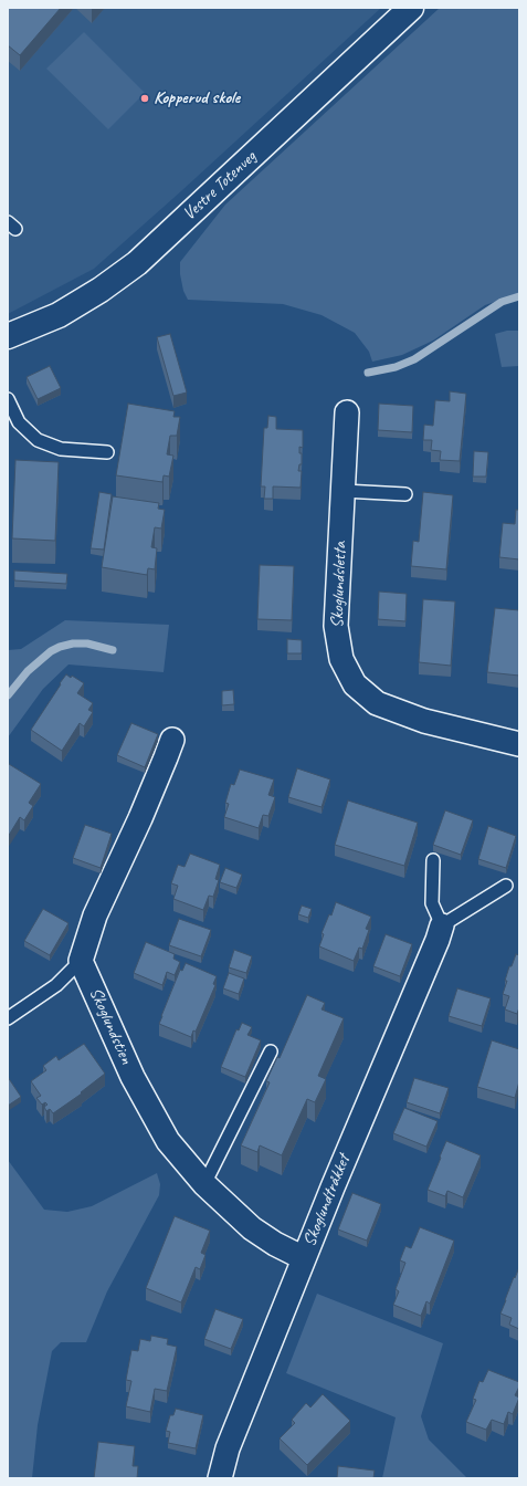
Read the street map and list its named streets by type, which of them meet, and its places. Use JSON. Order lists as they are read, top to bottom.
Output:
{
  "streets": {
    "street": [
      "Vestre Totenveg",
      "Skoglundsletta",
      "Skoglundstien",
      "Skoglundtråkket"
    ]
  },
  "crossings": [
    ["Skoglundstien", "Skoglundtråkket"]
  ],
  "places": ["Kopperud skole"]
}
